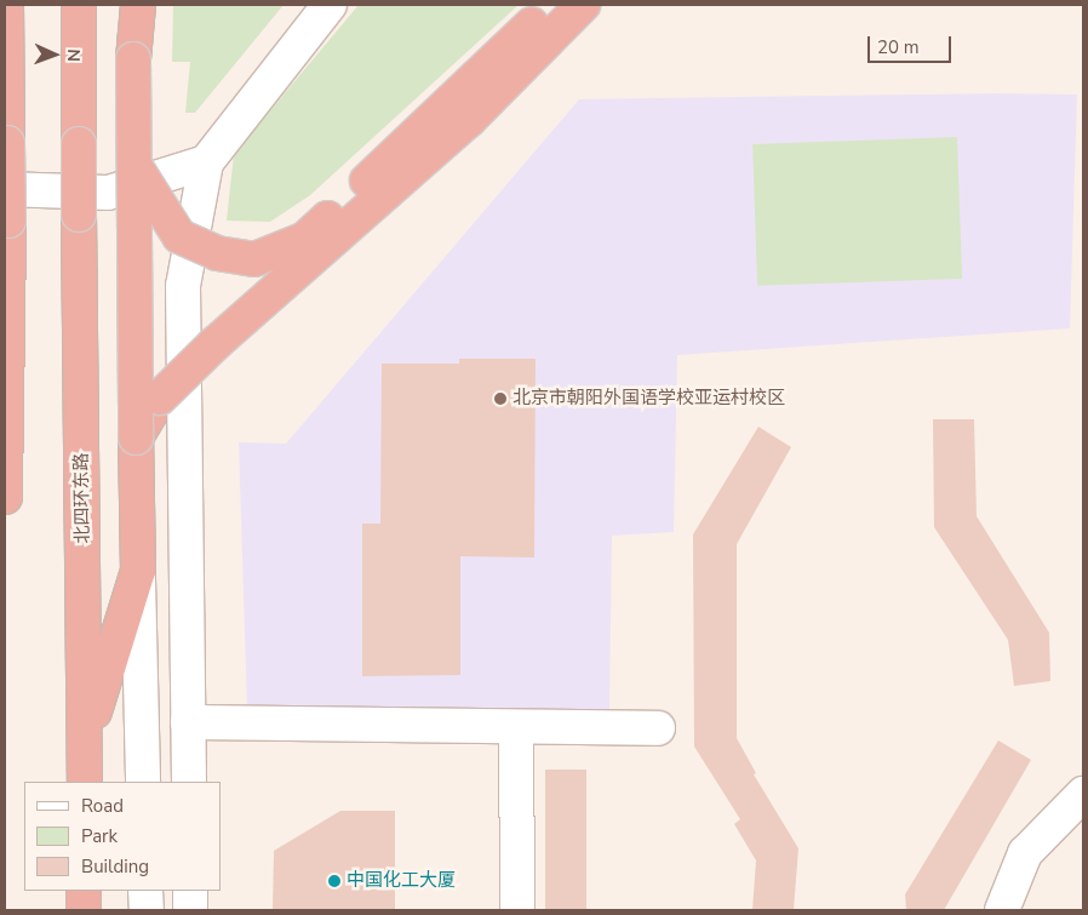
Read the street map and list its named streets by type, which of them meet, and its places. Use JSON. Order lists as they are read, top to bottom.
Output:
{
  "streets": {
    "highway": ["北四环东路"]
  },
  "places": ["北京市朝阳外国语学校亚运村校区", "中国化工大厦"],
  "legend": ["Road", "Park", "Building"],
  "scale_bar": "20 m",
  "north": "right"
}
